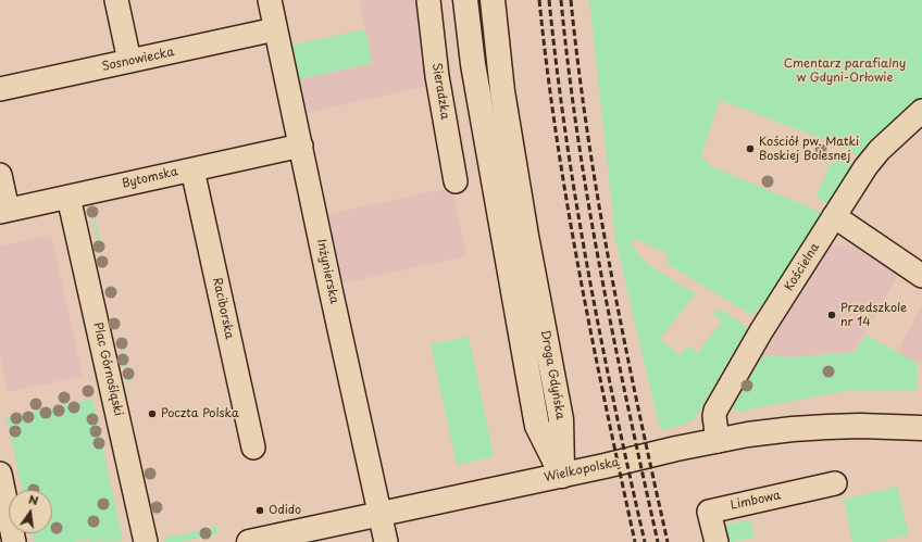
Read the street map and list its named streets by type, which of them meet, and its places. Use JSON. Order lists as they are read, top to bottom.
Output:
{
  "streets": {
    "main road": ["Droga Gdyńska", "Wielkopolska"],
    "street": [
      "Sosnowiecka",
      "Sieradzka",
      "Bytomska",
      "Kościelna",
      "Inżynierska",
      "Raciborska",
      "Plac Górnośląski",
      "Limbowa"
    ]
  },
  "crossings": [
    ["Sosnowiecka", "Inżynierska"],
    ["Bytomska", "Inżynierska"],
    ["Bytomska", "Raciborska"],
    ["Bytomska", "Plac Górnośląski"],
    ["Kościelna", "Wielkopolska"],
    ["Inżynierska", "Wielkopolska"],
    ["Droga Gdyńska", "Wielkopolska"]
  ],
  "parks": ["Cmentarz parafialny w Gdyni-Orłowie"],
  "places": [
    "Kościół pw. Matki Boskiej Bolesnej",
    "Przedszkole nr 14",
    "Poczta Polska",
    "Odido"
  ],
  "north": "top"
}
